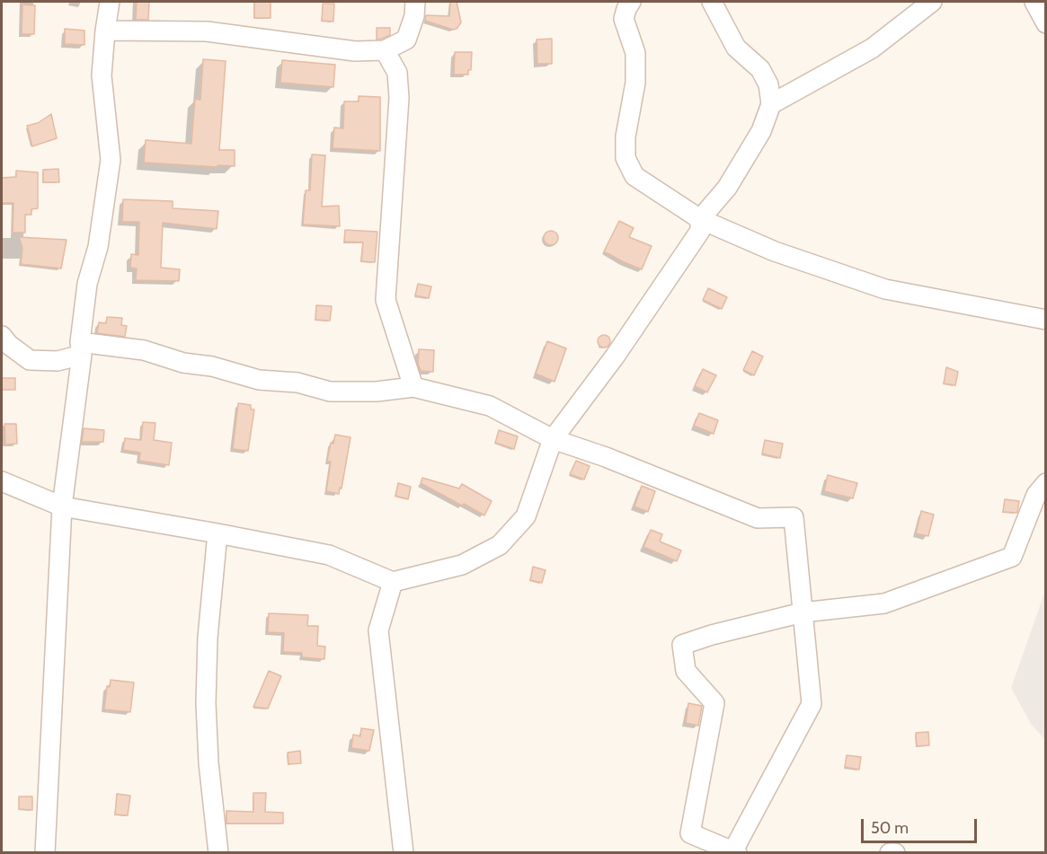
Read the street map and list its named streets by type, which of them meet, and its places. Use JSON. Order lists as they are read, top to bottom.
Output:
{
  "scale_bar": "50 m"
}
